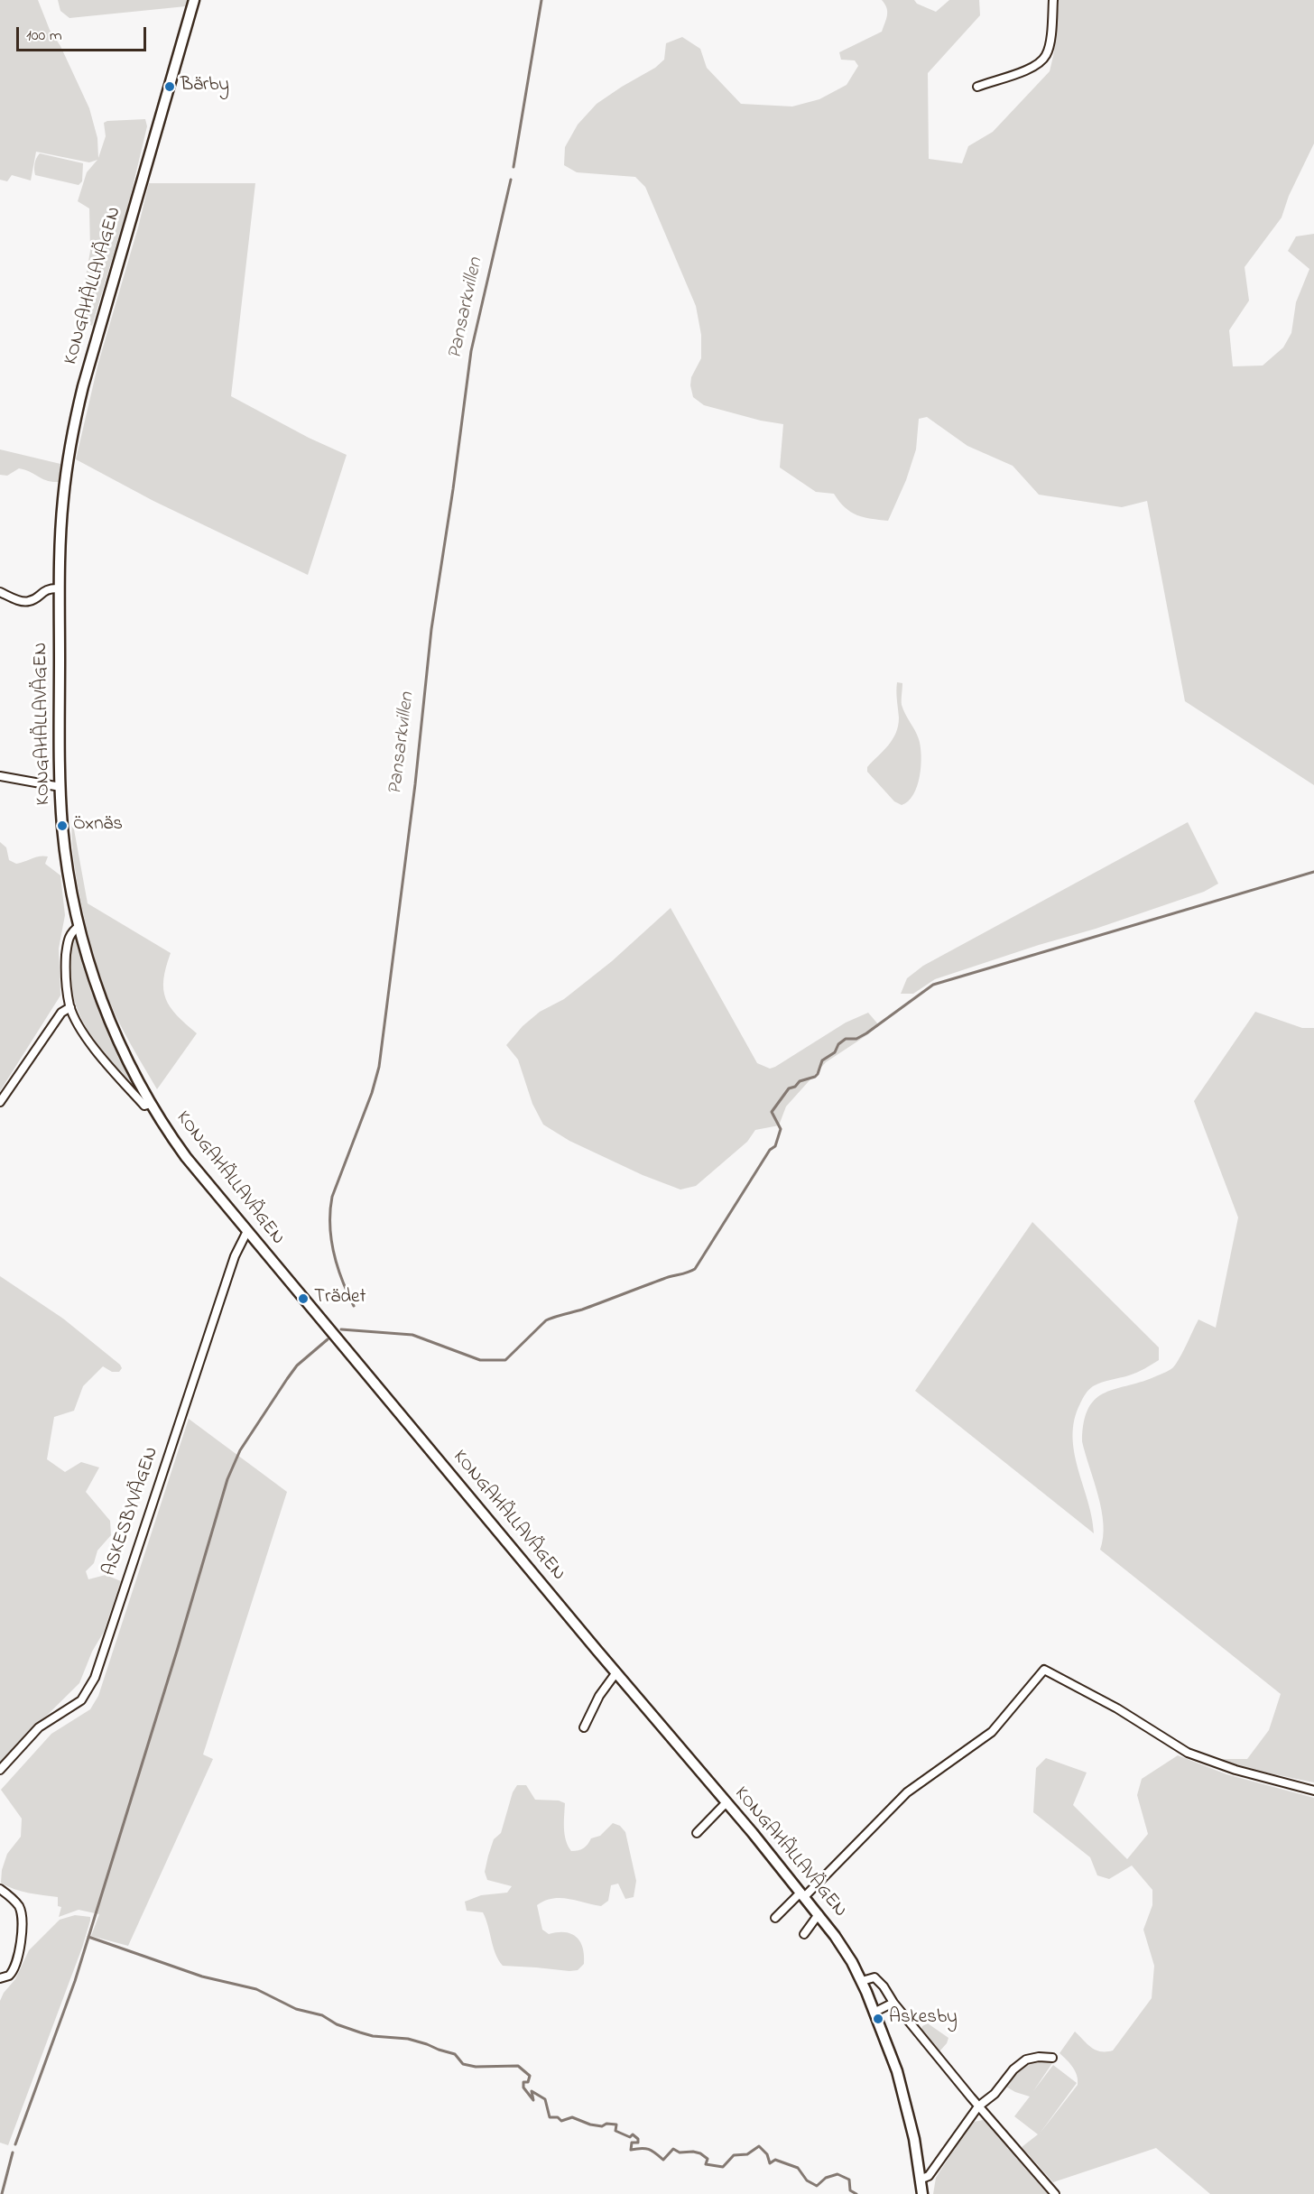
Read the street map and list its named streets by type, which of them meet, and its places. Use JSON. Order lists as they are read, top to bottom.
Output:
{
  "streets": {
    "street": ["KONGAHÄLLAVÄGEN", "ASKESBYVÄGEN"]
  },
  "crossings": [
    ["KONGAHÄLLAVÄGEN", "ASKESBYVÄGEN"]
  ],
  "water": ["Pansarkvillen"],
  "places": [
    "Bärby",
    "Öxnäs",
    "Trädet",
    "Askesby"
  ],
  "scale_bar": "100 m"
}
